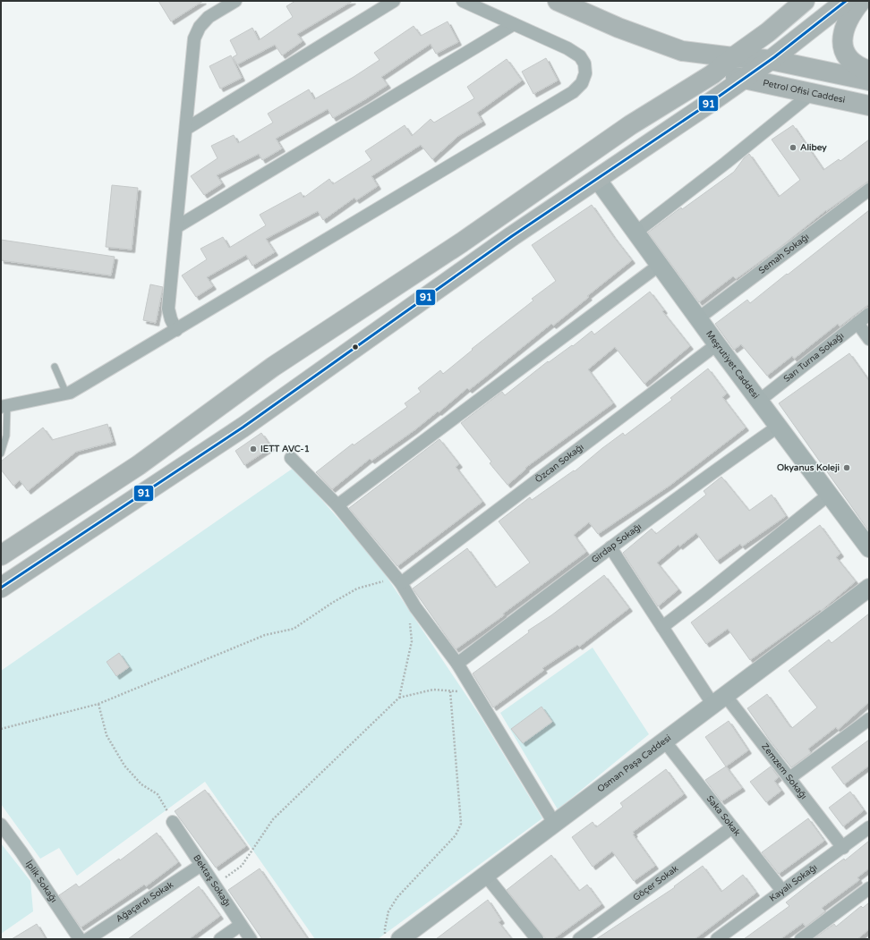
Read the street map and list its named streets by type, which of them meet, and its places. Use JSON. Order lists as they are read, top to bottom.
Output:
{
  "streets": {
    "main road": ["Petrol Ofisi Caddesi", "Meşrutiyet Caddesi", "Osman Paşa Caddesi"],
    "street": [
      "Semah Sokağı",
      "Sarı Turna Sokağı",
      "Özcan Sokağı",
      "Girdap Sokağı",
      "Zemzem Sokağı",
      "Saka Sokak",
      "Bektaş Sokağı",
      "İplik Sokağı",
      "Göçer Sokak",
      "Kayalı Sokağı",
      "Ağaçardı Sokak"
    ]
  },
  "crossings": [
    ["Semah Sokağı", "Meşrutiyet Caddesi"],
    ["Sarı Turna Sokağı", "Meşrutiyet Caddesi"],
    ["Meşrutiyet Caddesi", "Özcan Sokağı"],
    ["Meşrutiyet Caddesi", "Girdap Sokağı"],
    ["Girdap Sokağı", "Zemzem Sokağı"],
    ["Osman Paşa Caddesi", "Zemzem Sokağı"],
    ["Osman Paşa Caddesi", "Saka Sokak"],
    ["Zemzem Sokağı", "Kayalı Sokağı"],
    ["Saka Sokak", "Göçer Sokak"],
    ["Saka Sokak", "Kayalı Sokağı"],
    ["Bektaş Sokağı", "Ağaçardı Sokak"]
  ],
  "places": ["Alibey", "IETT AVC-1", "Okyanus Koleji"],
  "lines": ["transit line 91"]
}
